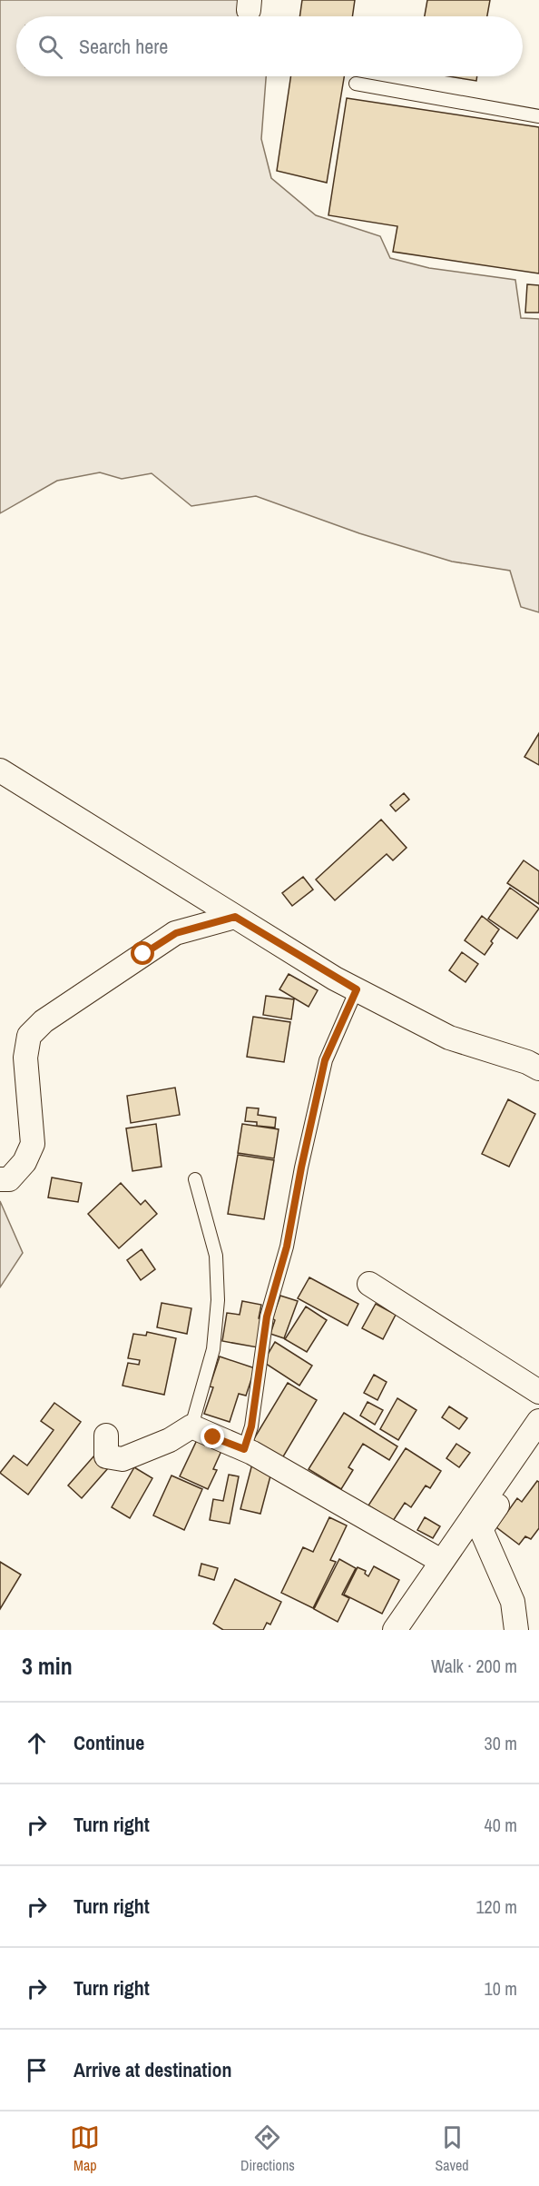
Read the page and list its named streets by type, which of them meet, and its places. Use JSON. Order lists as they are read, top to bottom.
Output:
{
  "page": {
    "search": "Search here",
    "heading": ["3 min", "Walk · 200 m"],
    "list": [
      ["Continue", "30 m"],
      ["Turn right", "40 m"],
      ["Turn right", "120 m"],
      ["Turn right", "10 m"],
      "Arrive at destination"
    ],
    "nav": ["Map", "Directions", "Saved"]
  }
}
